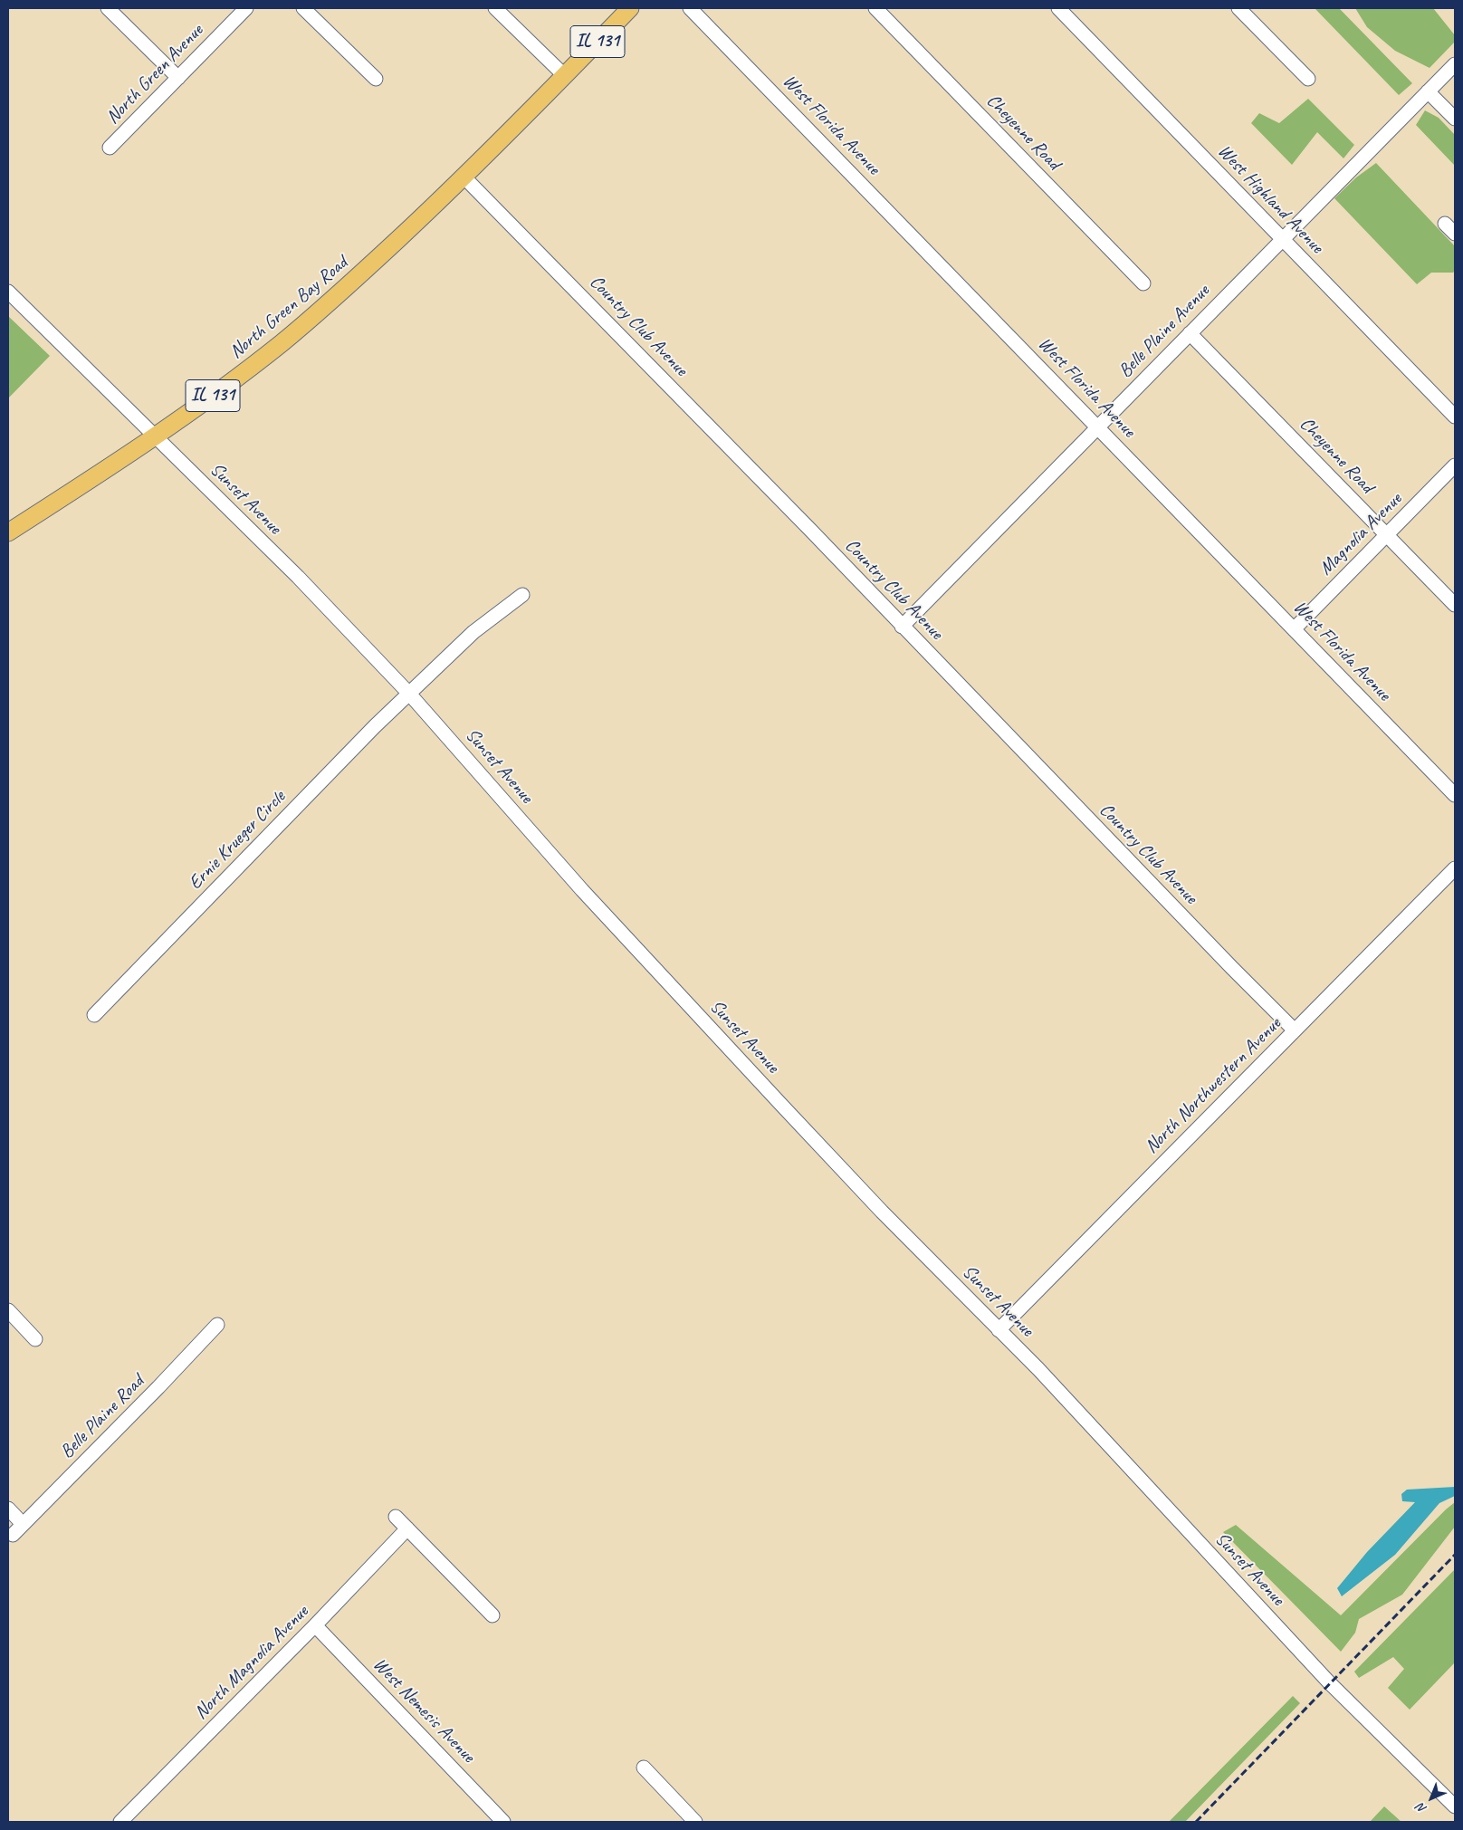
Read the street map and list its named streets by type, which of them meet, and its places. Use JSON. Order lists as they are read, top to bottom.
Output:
{
  "streets": {
    "main road": ["IL 131", "North Green Bay Road"],
    "street": [
      "North Green Avenue",
      "West Florida Avenue",
      "Cheyenne Road",
      "West Highland Avenue",
      "Country Club Avenue",
      "Belle Plaine Avenue",
      "Sunset Avenue",
      "Magnolia Avenue",
      "Ernie Krueger Circle",
      "North Northwestern Avenue",
      "Belle Plaine Road",
      "North Magnolia Avenue",
      "West Nemesis Avenue"
    ]
  },
  "crossings": [
    ["IL 131", "North Green Bay Road"],
    ["West Florida Avenue", "Belle Plaine Avenue"],
    ["West Florida Avenue", "Magnolia Avenue"],
    ["Cheyenne Road", "Belle Plaine Avenue"],
    ["Cheyenne Road", "Magnolia Avenue"],
    ["West Highland Avenue", "Belle Plaine Avenue"],
    ["North Green Bay Road", "Country Club Avenue"],
    ["North Green Bay Road", "Sunset Avenue"],
    ["Country Club Avenue", "Belle Plaine Avenue"],
    ["Country Club Avenue", "North Northwestern Avenue"],
    ["Sunset Avenue", "Ernie Krueger Circle"],
    ["Sunset Avenue", "North Northwestern Avenue"],
    ["North Magnolia Avenue", "West Nemesis Avenue"]
  ],
  "north": "bottom left"
}
